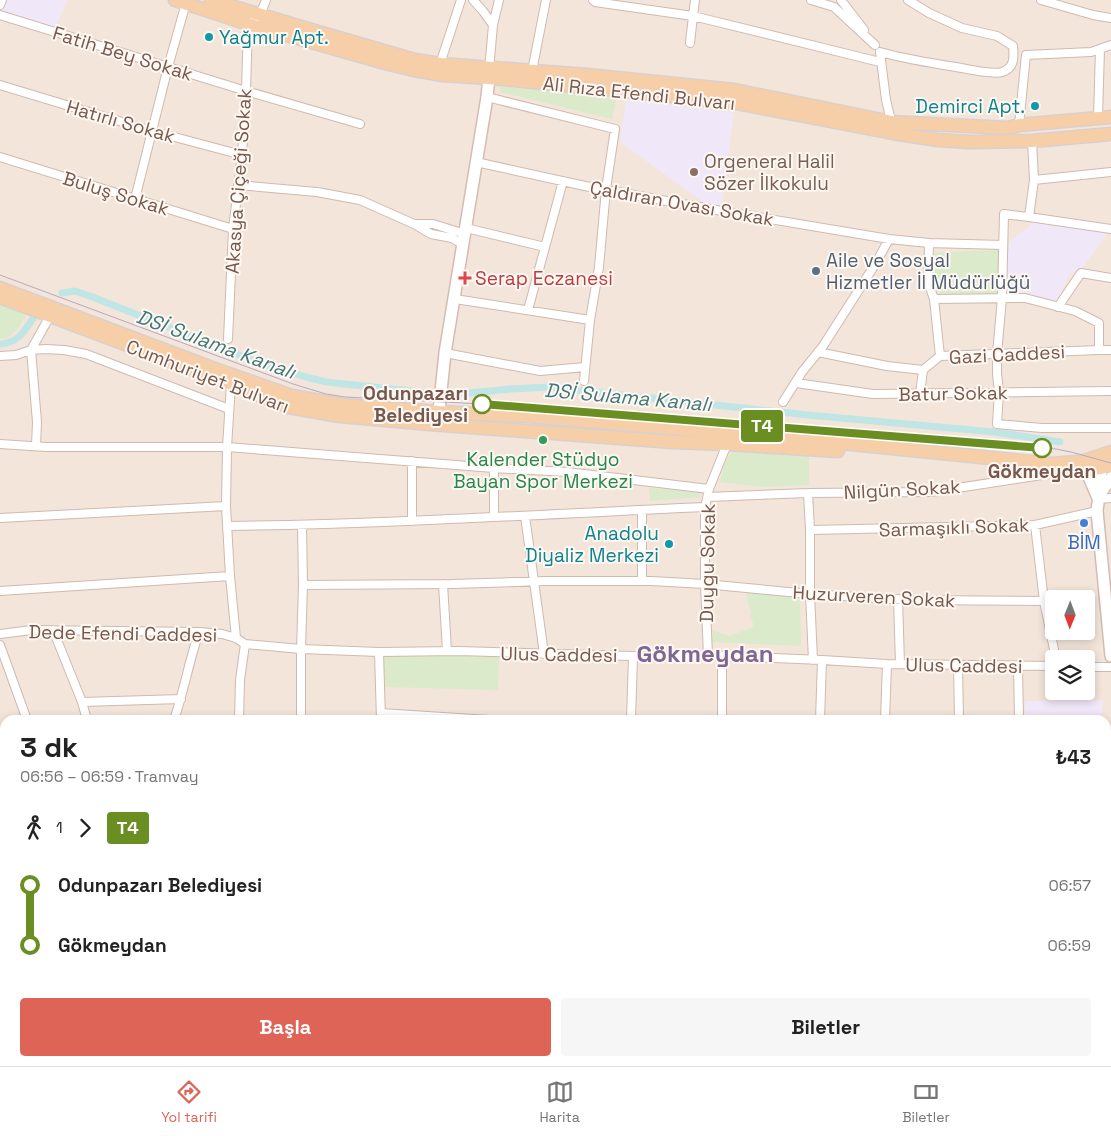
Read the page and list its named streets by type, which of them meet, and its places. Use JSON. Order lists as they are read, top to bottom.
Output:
{
  "streets": {
    "main road": ["Ali Rıza Efendi Bulvarı", "Cumhuriyet Bulvarı"],
    "street": [
      "Fatih Bey Sokak",
      "Hatırlı Sokak",
      "Akasya Çiçeği Sokak",
      "Buluş Sokak",
      "Çaldıran Ovası Sokak",
      "Gazi Caddesi",
      "Batur Sokak",
      "Nilgün Sokak",
      "Sarmaşıklı Sokak",
      "Duygu Sokak",
      "Huzurveren Sokak",
      "Dede Efendi Caddesi",
      "Ulus Caddesi"
    ]
  },
  "crossings": [
    ["Fatih Bey Sokak", "Akasya Çiçeği Sokak"],
    ["Ali Rıza Efendi Bulvarı", "Akasya Çiçeği Sokak"],
    ["Hatırlı Sokak", "Akasya Çiçeği Sokak"],
    ["Akasya Çiçeği Sokak", "Buluş Sokak"],
    ["Cumhuriyet Bulvarı", "Nilgün Sokak"],
    ["Cumhuriyet Bulvarı", "Duygu Sokak"],
    ["Nilgün Sokak", "Duygu Sokak"],
    ["Duygu Sokak", "Huzurveren Sokak"],
    ["Duygu Sokak", "Ulus Caddesi"],
    ["Dede Efendi Caddesi", "Ulus Caddesi"]
  ],
  "districts": ["Gökmeydan"],
  "water": ["DSİ Sulama Kanalı"],
  "places": {
    "other": [
      "Yağmur Apt.",
      "Demirci Apt.",
      "Orgeneral Halil Sözer İlkokulu",
      "Aile ve Sosyal Hizmetler İl Müdürlüğü",
      "Odunpazarı Belediyesi",
      "Kalender Stüdyo Bayan Spor Merkezi",
      "Gökmeydan",
      "BİM",
      "Anadolu Diyaliz Merkezi"
    ],
    "health": ["Serap Eczanesi"]
  },
  "lines": ["tram line T4"],
  "north": "bottom",
  "page": {
    "on_map": "T4",
    "heading": ["3 dk", "06:56 – 06:59 · Tramvay", "₺43"],
    "legs": ["1", "T4"],
    "list": [
      {
        "name": "Odunpazarı Belediyesi",
        "value": "06:57"
      },
      {
        "name": "Gökmeydan",
        "value": "06:59"
      }
    ],
    "buttons": ["Başla", "Biletler"],
    "tabs": ["Yol tarifi", "Harita", "Biletler"]
  }
}
